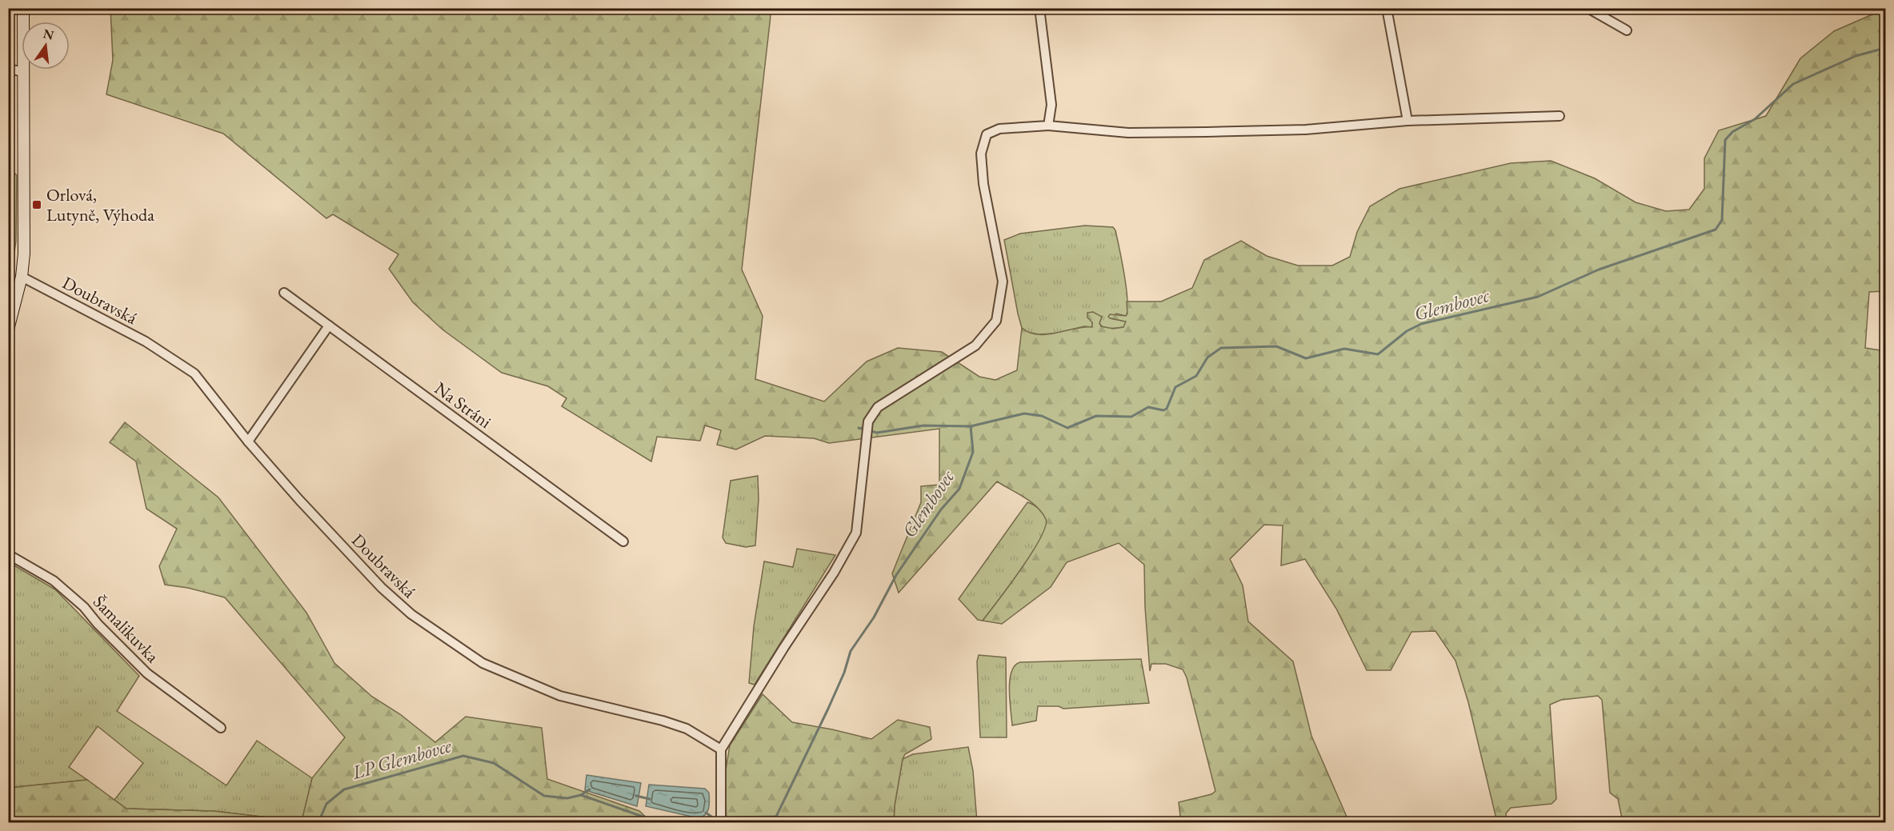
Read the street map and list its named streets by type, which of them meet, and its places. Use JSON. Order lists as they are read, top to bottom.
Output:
{
  "streets": {
    "street": ["Doubravská", "Na Stráni", "Šamalikuvka"]
  },
  "water": ["Glembovec", "LP Glembovce"],
  "places": {
    "transit": ["Orlová, Lutyně, Výhoda"]
  },
  "north": "top"
}
